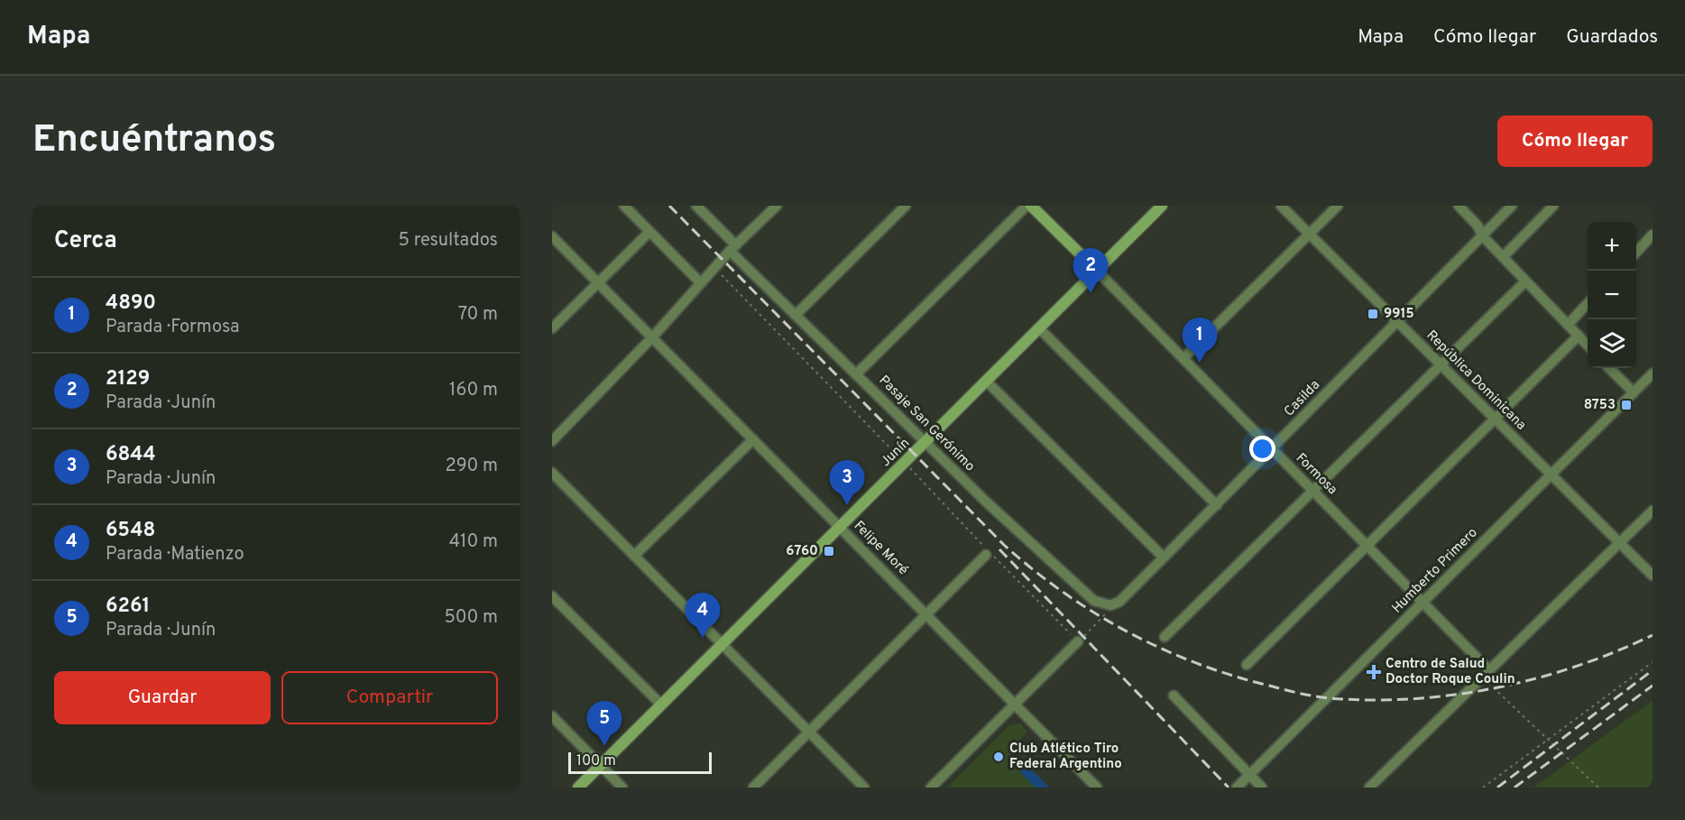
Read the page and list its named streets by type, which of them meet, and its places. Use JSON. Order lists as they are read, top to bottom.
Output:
{
  "streets": {
    "main road": ["Junín", "Formosa"],
    "street": [
      "República Dominicana",
      "Casilda",
      "Pasaje San Gerónimo",
      "Felipe Moré",
      "Humberto Primero"
    ]
  },
  "crossings": [
    ["República Dominicana", "Casilda"],
    ["República Dominicana", "Humberto Primero"],
    ["Casilda", "Pasaje San Gerónimo"],
    ["Casilda", "Formosa"],
    ["Pasaje San Gerónimo", "Junín"],
    ["Junín", "Formosa"],
    ["Junín", "Felipe Moré"],
    ["Formosa", "Humberto Primero"]
  ],
  "places": {
    "transit": ["9915", "8753", "6760"],
    "health": ["Centro de Salud Doctor Roque Coulin"],
    "other": ["Club Atlético Tiro Federal Argentino"]
  },
  "scale_bar": "100 m",
  "page": {
    "header": "Mapa",
    "nav": ["Mapa", "Cómo llegar", "Guardados"],
    "buttons": [
      "Cómo llegar",
      ["Guardar", "Compartir"]
    ],
    "title": "Encuéntranos",
    "heading": ["Cerca", "5 resultados"],
    "map_buttons": ["+", "−"],
    "pins": [
      "2",
      "1",
      "3",
      "4",
      "5"
    ],
    "list": [
      {
        "mark": "1",
        "name": "4890",
        "note": "Parada · Formosa",
        "value": "70 m"
      },
      {
        "mark": "2",
        "name": "2129",
        "note": "Parada · Junín",
        "value": "160 m"
      },
      {
        "mark": "3",
        "name": "6844",
        "note": "Parada · Junín",
        "value": "290 m"
      },
      {
        "mark": "4",
        "name": "6548",
        "note": "Parada · Matienzo",
        "value": "410 m"
      },
      {
        "mark": "5",
        "name": "6261",
        "note": "Parada · Junín",
        "value": "500 m"
      }
    ],
    "scale": "100 m"
  }
}
